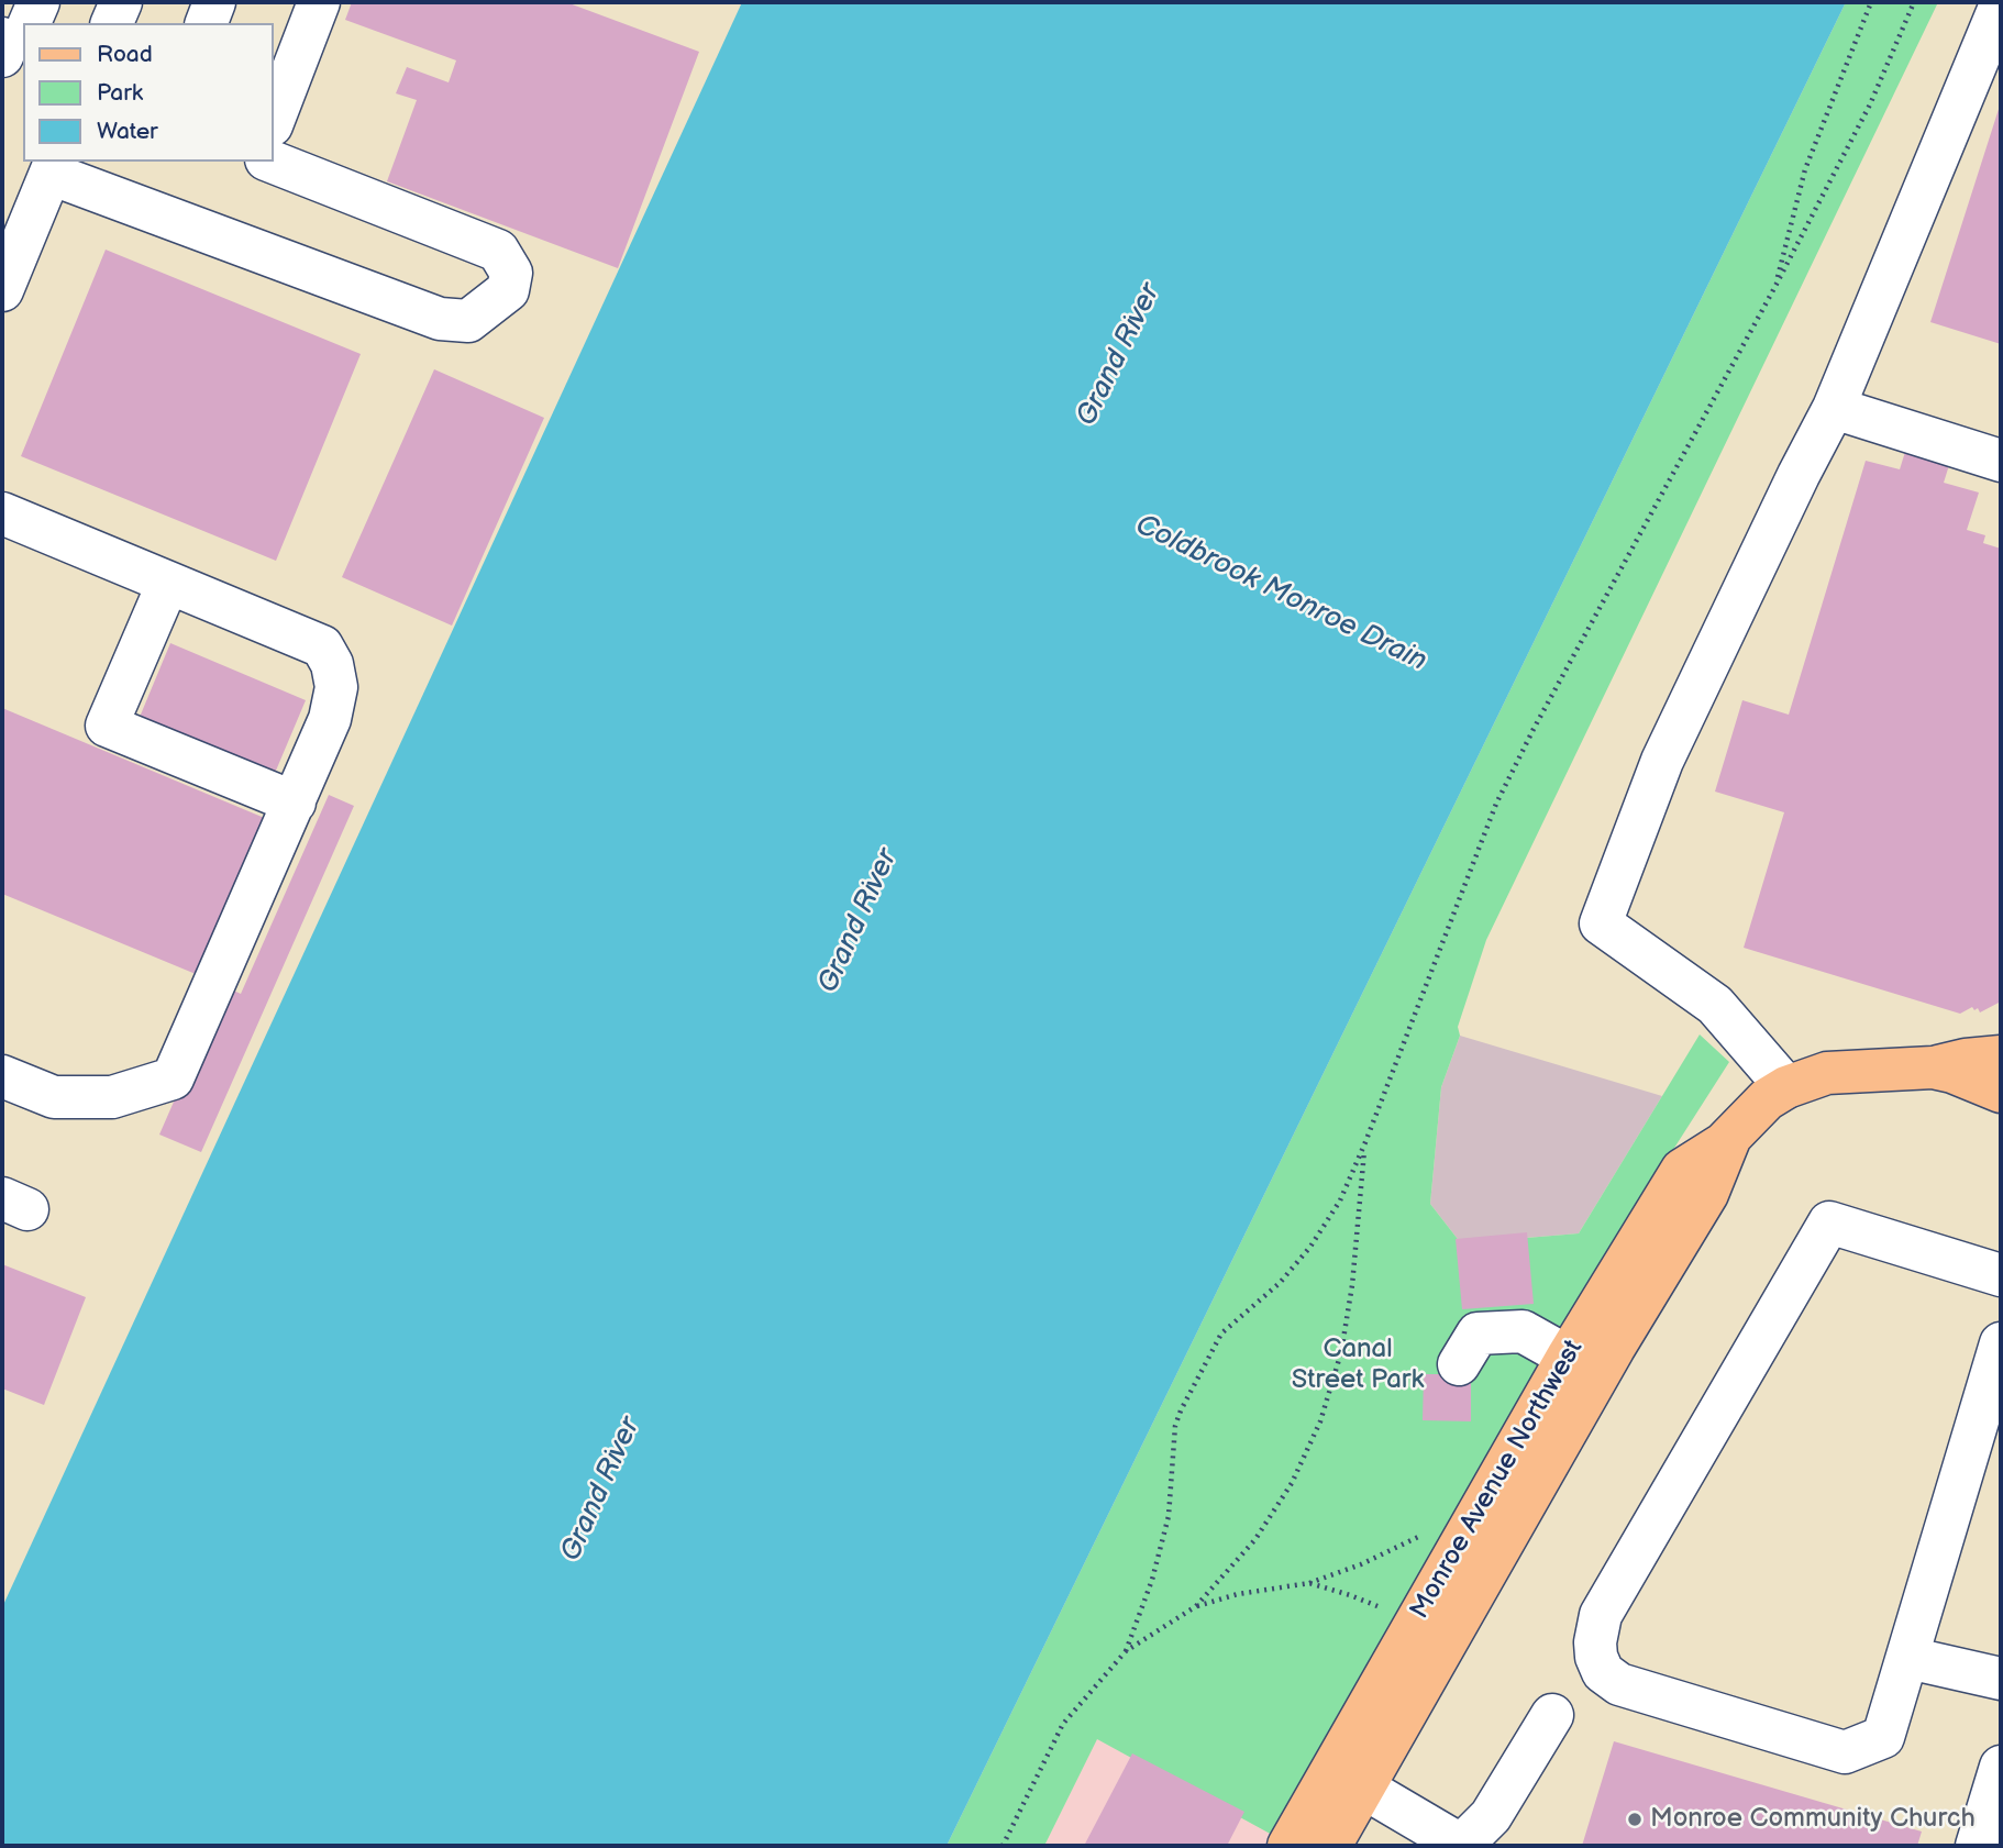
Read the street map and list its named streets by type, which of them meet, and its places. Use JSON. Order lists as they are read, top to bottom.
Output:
{
  "streets": {
    "main road": ["Monroe Avenue Northwest"]
  },
  "water": ["Grand River", "Coldbrook Monroe Drain"],
  "parks": ["Canal Street Park"],
  "places": ["Monroe Community Church"],
  "legend": ["Road", "Park", "Water"]
}
